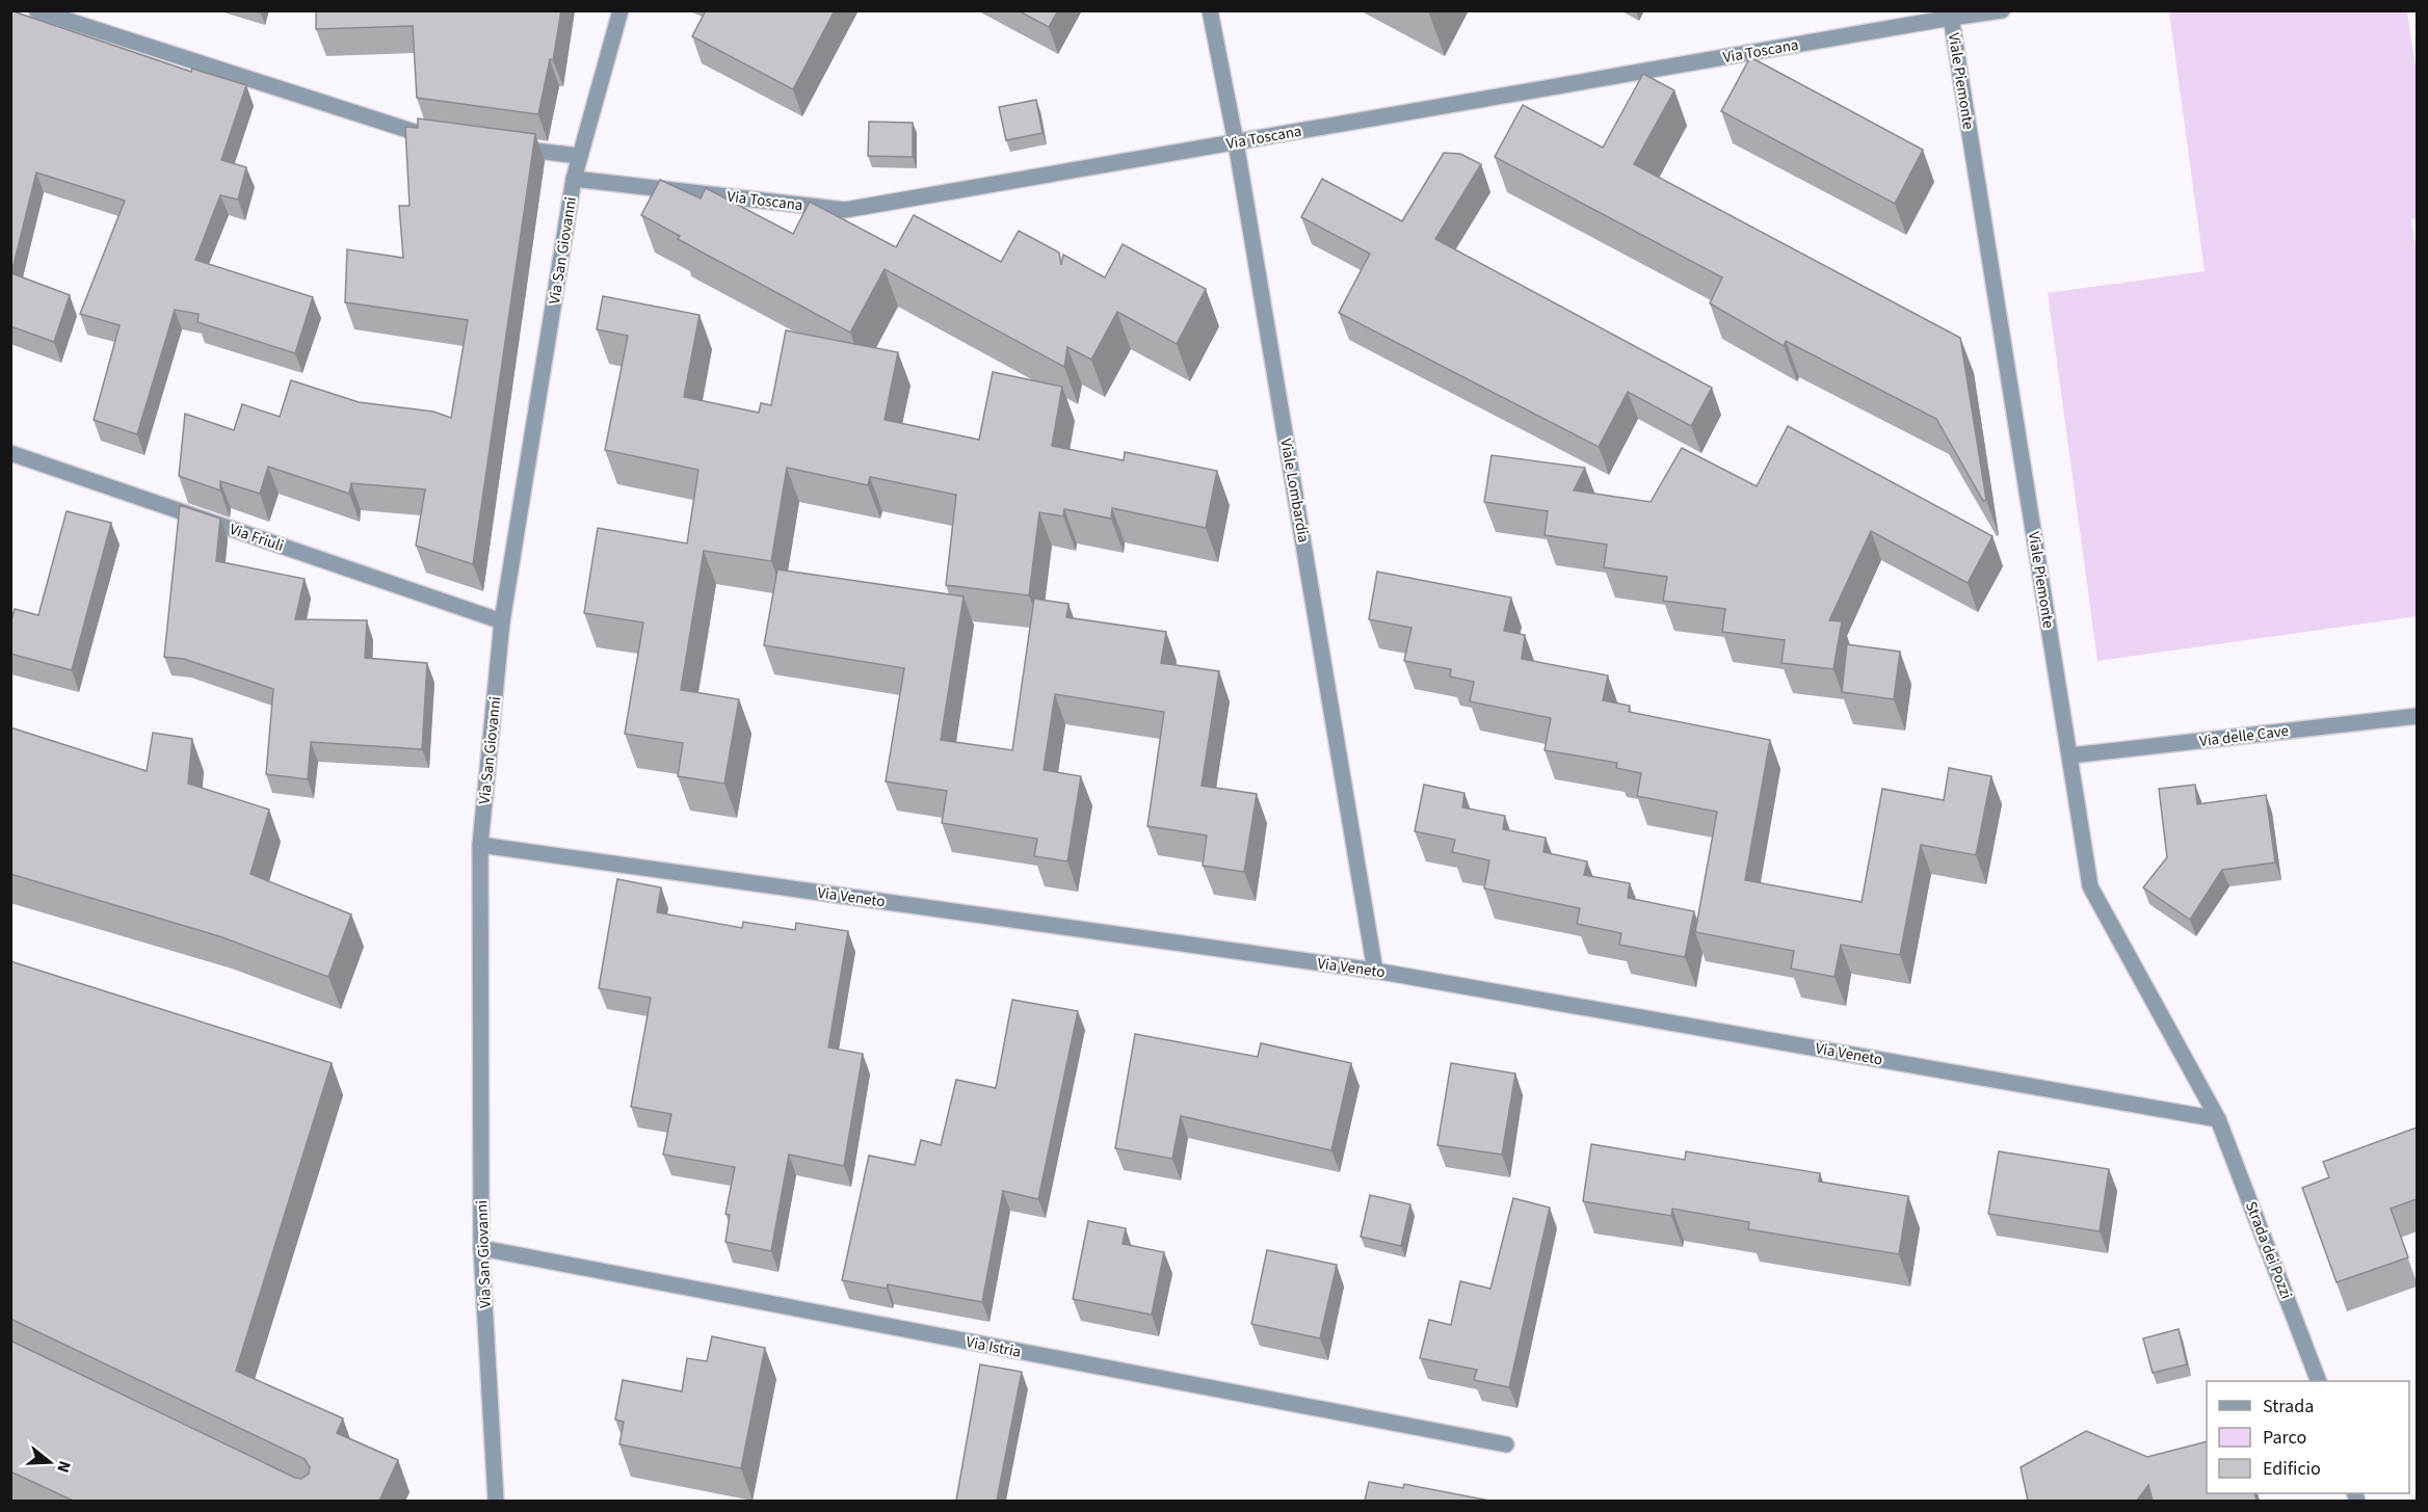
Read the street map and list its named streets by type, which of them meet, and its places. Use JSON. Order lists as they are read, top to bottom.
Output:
{
  "streets": {
    "street": [
      "Via Toscana",
      "Viale Piemonte",
      "Via San Giovanni",
      "Viale Lombardia",
      "Via Friuli",
      "Via delle Cave",
      "Via Veneto",
      "Strada dei Pozzi",
      "Via Istria"
    ]
  },
  "crossings": [
    ["Via Toscana", "Viale Piemonte"],
    ["Via Toscana", "Via San Giovanni"],
    ["Via Toscana", "Viale Lombardia"],
    ["Viale Piemonte", "Via delle Cave"],
    ["Viale Piemonte", "Via Veneto"],
    ["Viale Piemonte", "Strada dei Pozzi"],
    ["Via San Giovanni", "Via Friuli"],
    ["Via San Giovanni", "Via Veneto"],
    ["Via San Giovanni", "Via Istria"],
    ["Viale Lombardia", "Via Veneto"],
    ["Via Veneto", "Strada dei Pozzi"]
  ],
  "legend": ["Strada", "Parco", "Edificio"],
  "north": "right"
}
